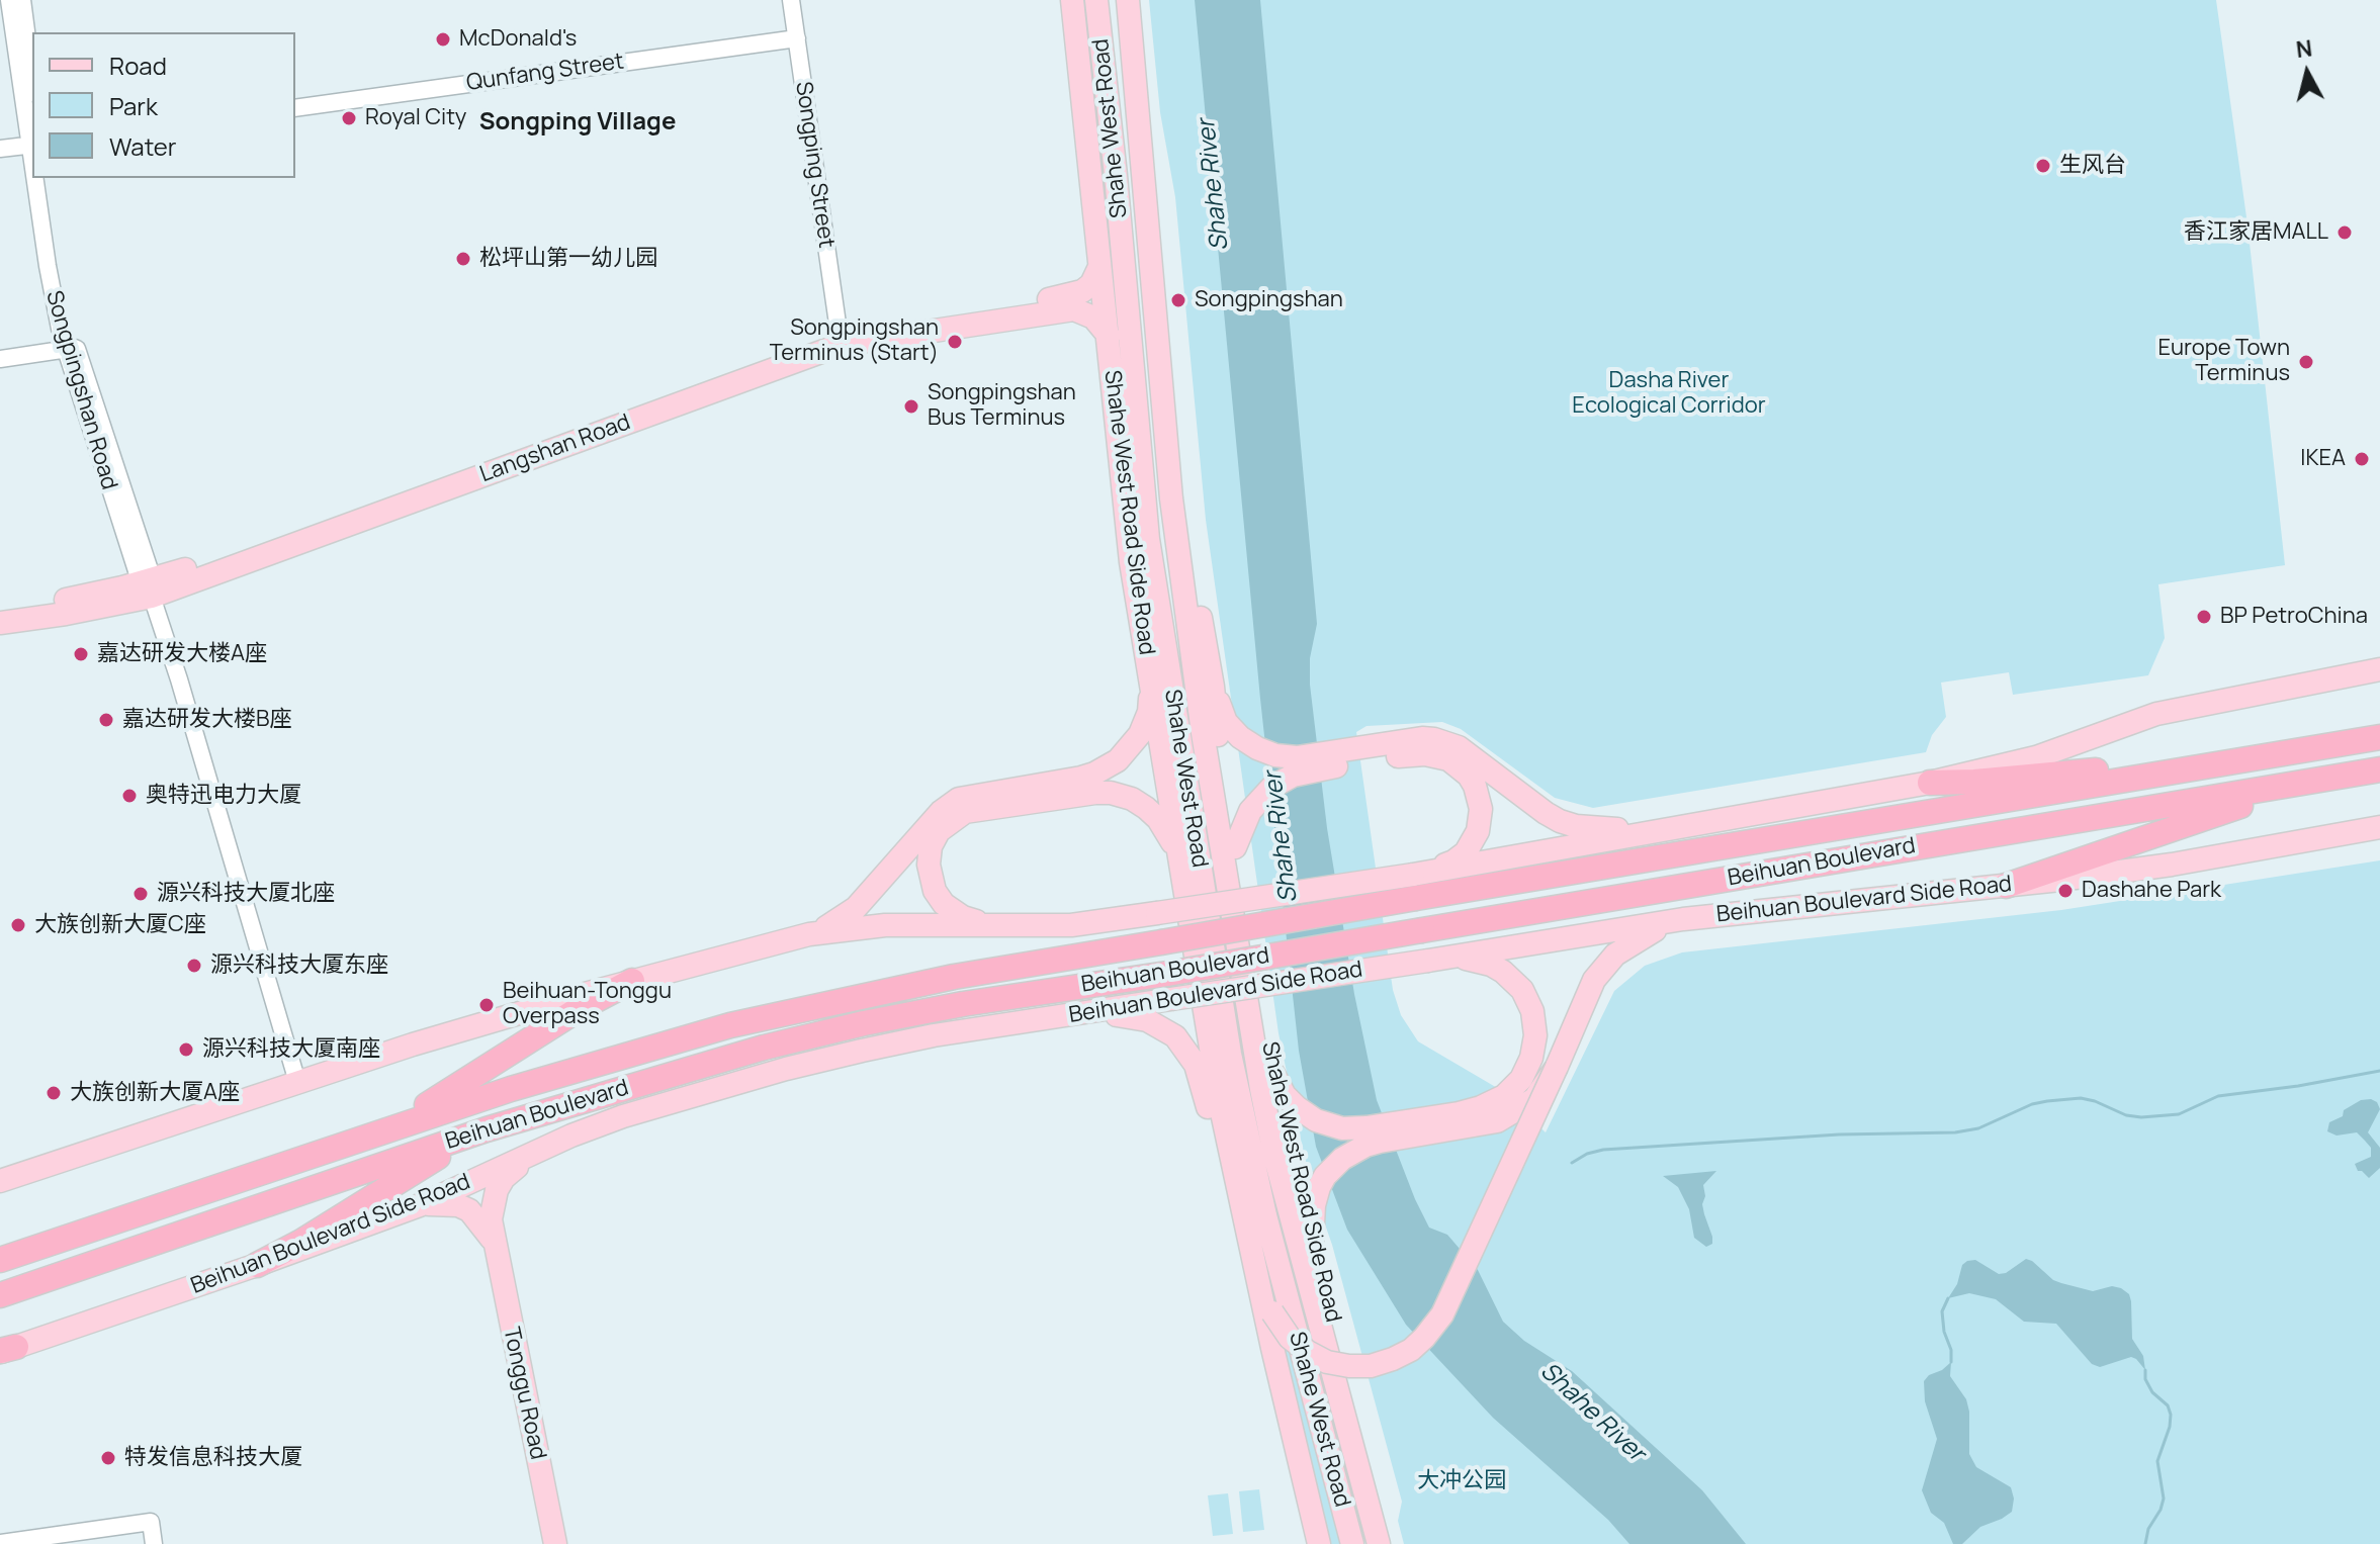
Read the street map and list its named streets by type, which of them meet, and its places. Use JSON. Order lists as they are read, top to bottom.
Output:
{
  "streets": {
    "highway": ["Beihuan Boulevard"],
    "main road": [
      "Shahe West Road",
      "Langshan Road",
      "Shahe West Road Side Road",
      "Beihuan Boulevard Side Road",
      "Tonggu Road"
    ],
    "street": ["Qunfang Street", "Songping Street", "Songpingshan Road"]
  },
  "crossings": [
    ["Qunfang Street", "Songping Street"],
    ["Shahe West Road", "Shahe West Road Side Road"],
    ["Songping Street", "Langshan Road"],
    ["Songpingshan Road", "Langshan Road"],
    ["Langshan Road", "Shahe West Road Side Road"]
  ],
  "districts": ["Songping Village"],
  "water": ["Shahe River"],
  "parks": ["Dasha River Ecological Corridor", "大冲公园"],
  "places": [
    "McDonald's",
    "Royal City",
    "生风台",
    "香江家居MALL",
    "松坪山第一幼儿园",
    "Songpingshan",
    "Songpingshan Terminus (Start)",
    "Europe Town Terminus",
    "Songpingshan Bus Terminus",
    "IKEA",
    "BP PetroChina",
    "嘉达研发大楼A座",
    "嘉达研发大楼B座",
    "奥特迅电力大厦",
    "Dashahe Park",
    "源兴科技大厦北座",
    "大族创新大厦C座",
    "源兴科技大厦东座",
    "Beihuan-Tonggu Overpass",
    "源兴科技大厦南座",
    "大族创新大厦A座",
    "特发信息科技大厦"
  ],
  "legend": ["Road", "Park", "Water"],
  "north": "top"
}
